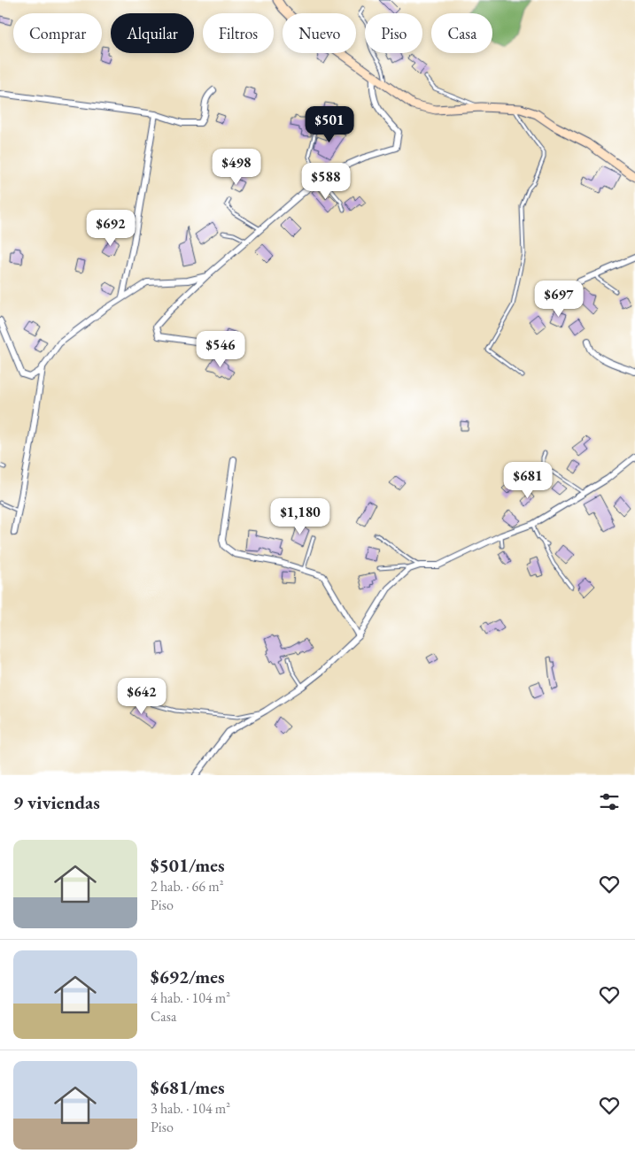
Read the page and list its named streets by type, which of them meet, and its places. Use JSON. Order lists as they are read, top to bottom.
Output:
{
  "page": {
    "chip": [
      "Comprar",
      "Alquilar",
      "Filtros",
      "Nuevo",
      "Piso",
      "Casa"
    ],
    "price": [
      "$501",
      "$498",
      "$588",
      "$692",
      "$697",
      "$546",
      "$681",
      "$1,180",
      "$642"
    ],
    "heading": "9 viviendas",
    "list": [
      {
        "name": "$501/mes",
        "note": "2 hab. · 66 m² · Piso"
      },
      {
        "name": "$692/mes",
        "note": "4 hab. · 104 m² · Casa"
      },
      {
        "name": "$681/mes",
        "note": "3 hab. · 104 m² · Piso"
      }
    ]
  }
}
